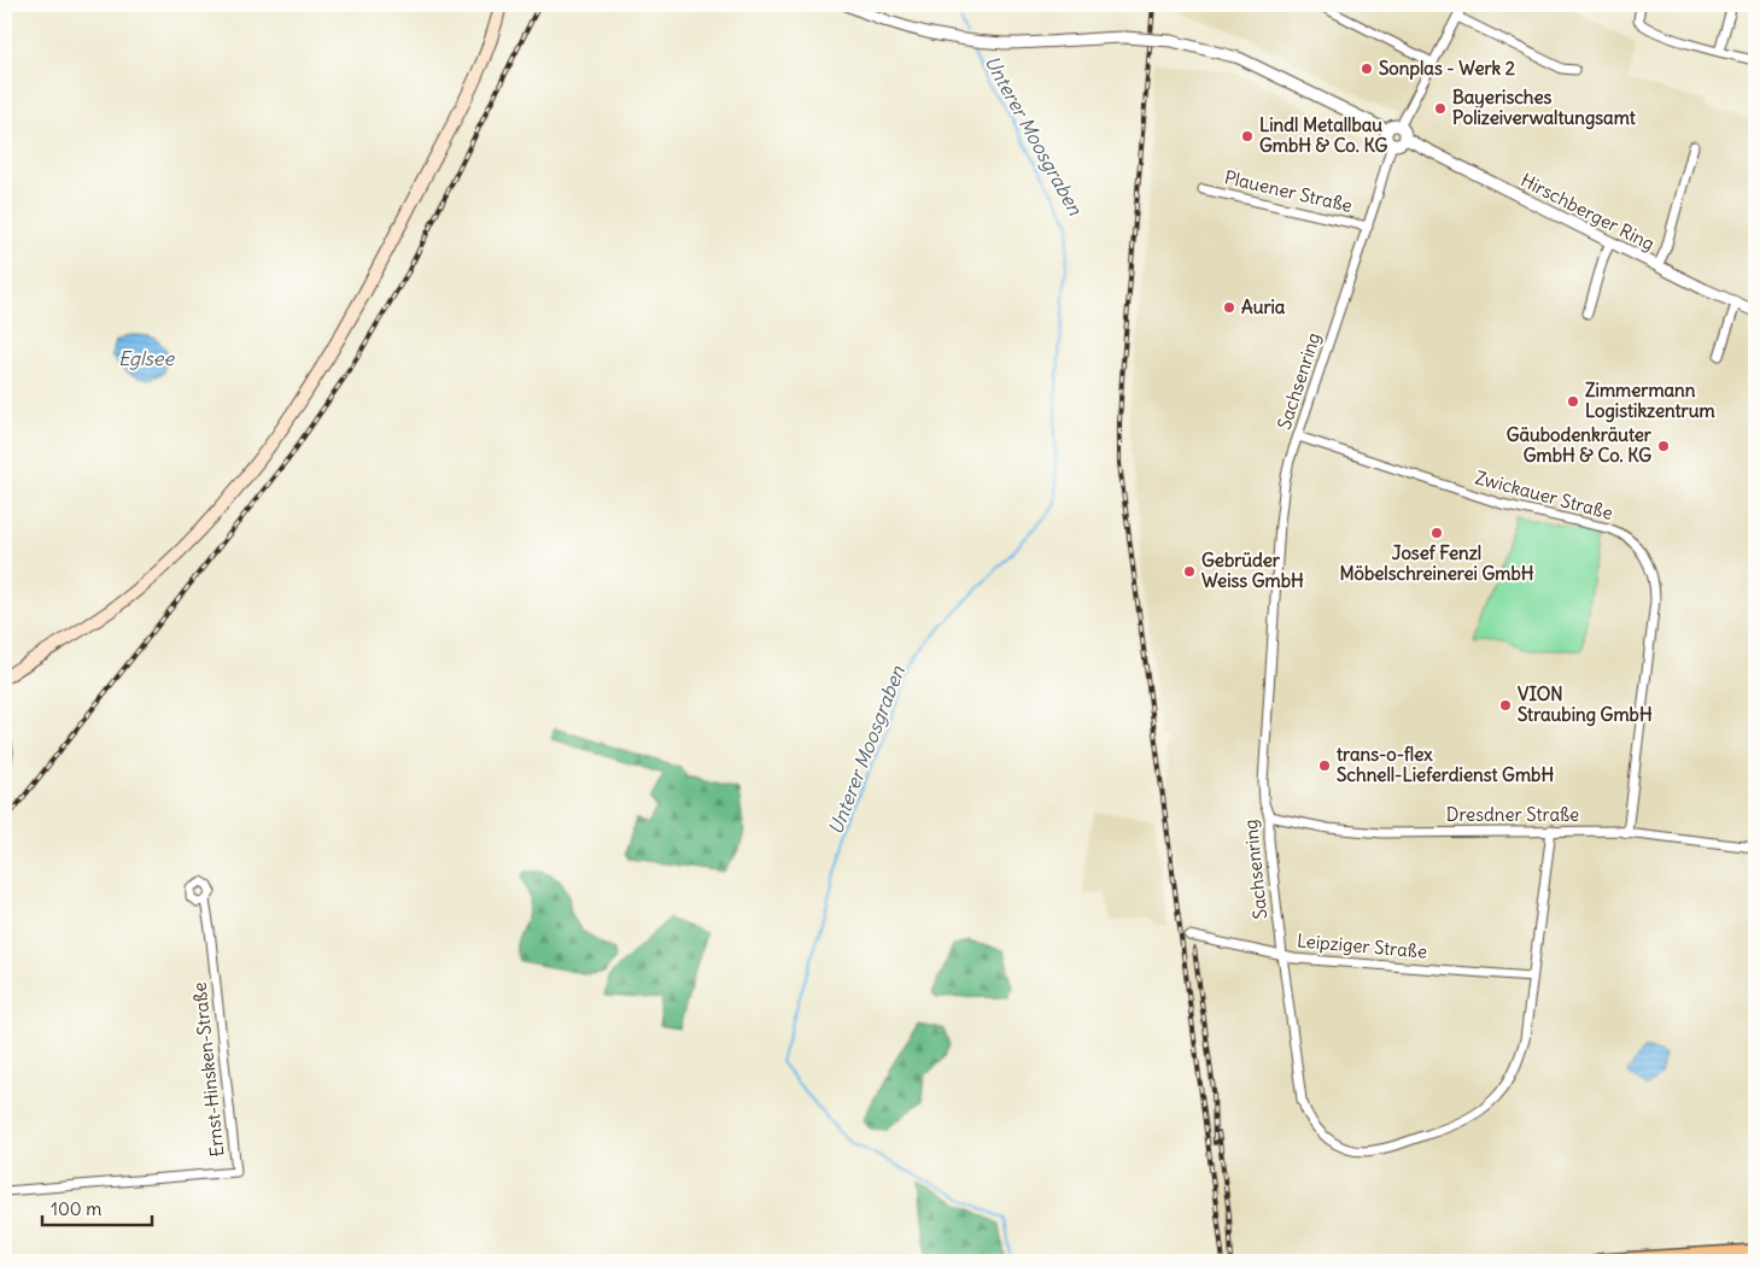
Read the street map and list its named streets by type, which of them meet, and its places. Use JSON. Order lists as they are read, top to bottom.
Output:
{
  "streets": {
    "street": [
      "Plauener Straße",
      "Hirschberger Ring",
      "Sachsenring",
      "Zwickauer Straße",
      "Dresdner Straße",
      "Leipziger Straße",
      "Ernst-Hinsken-Straße"
    ]
  },
  "crossings": [
    ["Plauener Straße", "Sachsenring"],
    ["Hirschberger Ring", "Sachsenring"],
    ["Sachsenring", "Zwickauer Straße"],
    ["Sachsenring", "Dresdner Straße"],
    ["Sachsenring", "Leipziger Straße"],
    ["Zwickauer Straße", "Dresdner Straße"]
  ],
  "water": ["Unterer Moosgraben", "Eglsee"],
  "places": [
    "Sonplas - Werk 2",
    "Bayerisches Polizeiverwaltungsamt",
    "Lindl Metallbau GmbH & Co. KG",
    "Auria",
    "Zimmermann Logistikzentrum",
    "Gäubodenkräuter GmbH & Co. KG",
    "Josef Fenzl Möbelschreinerei GmbH",
    "Gebrüder Weiss GmbH",
    "VION Straubing GmbH",
    "trans-o-flex Schnell-Lieferdienst GmbH"
  ],
  "scale_bar": "100 m"
}
